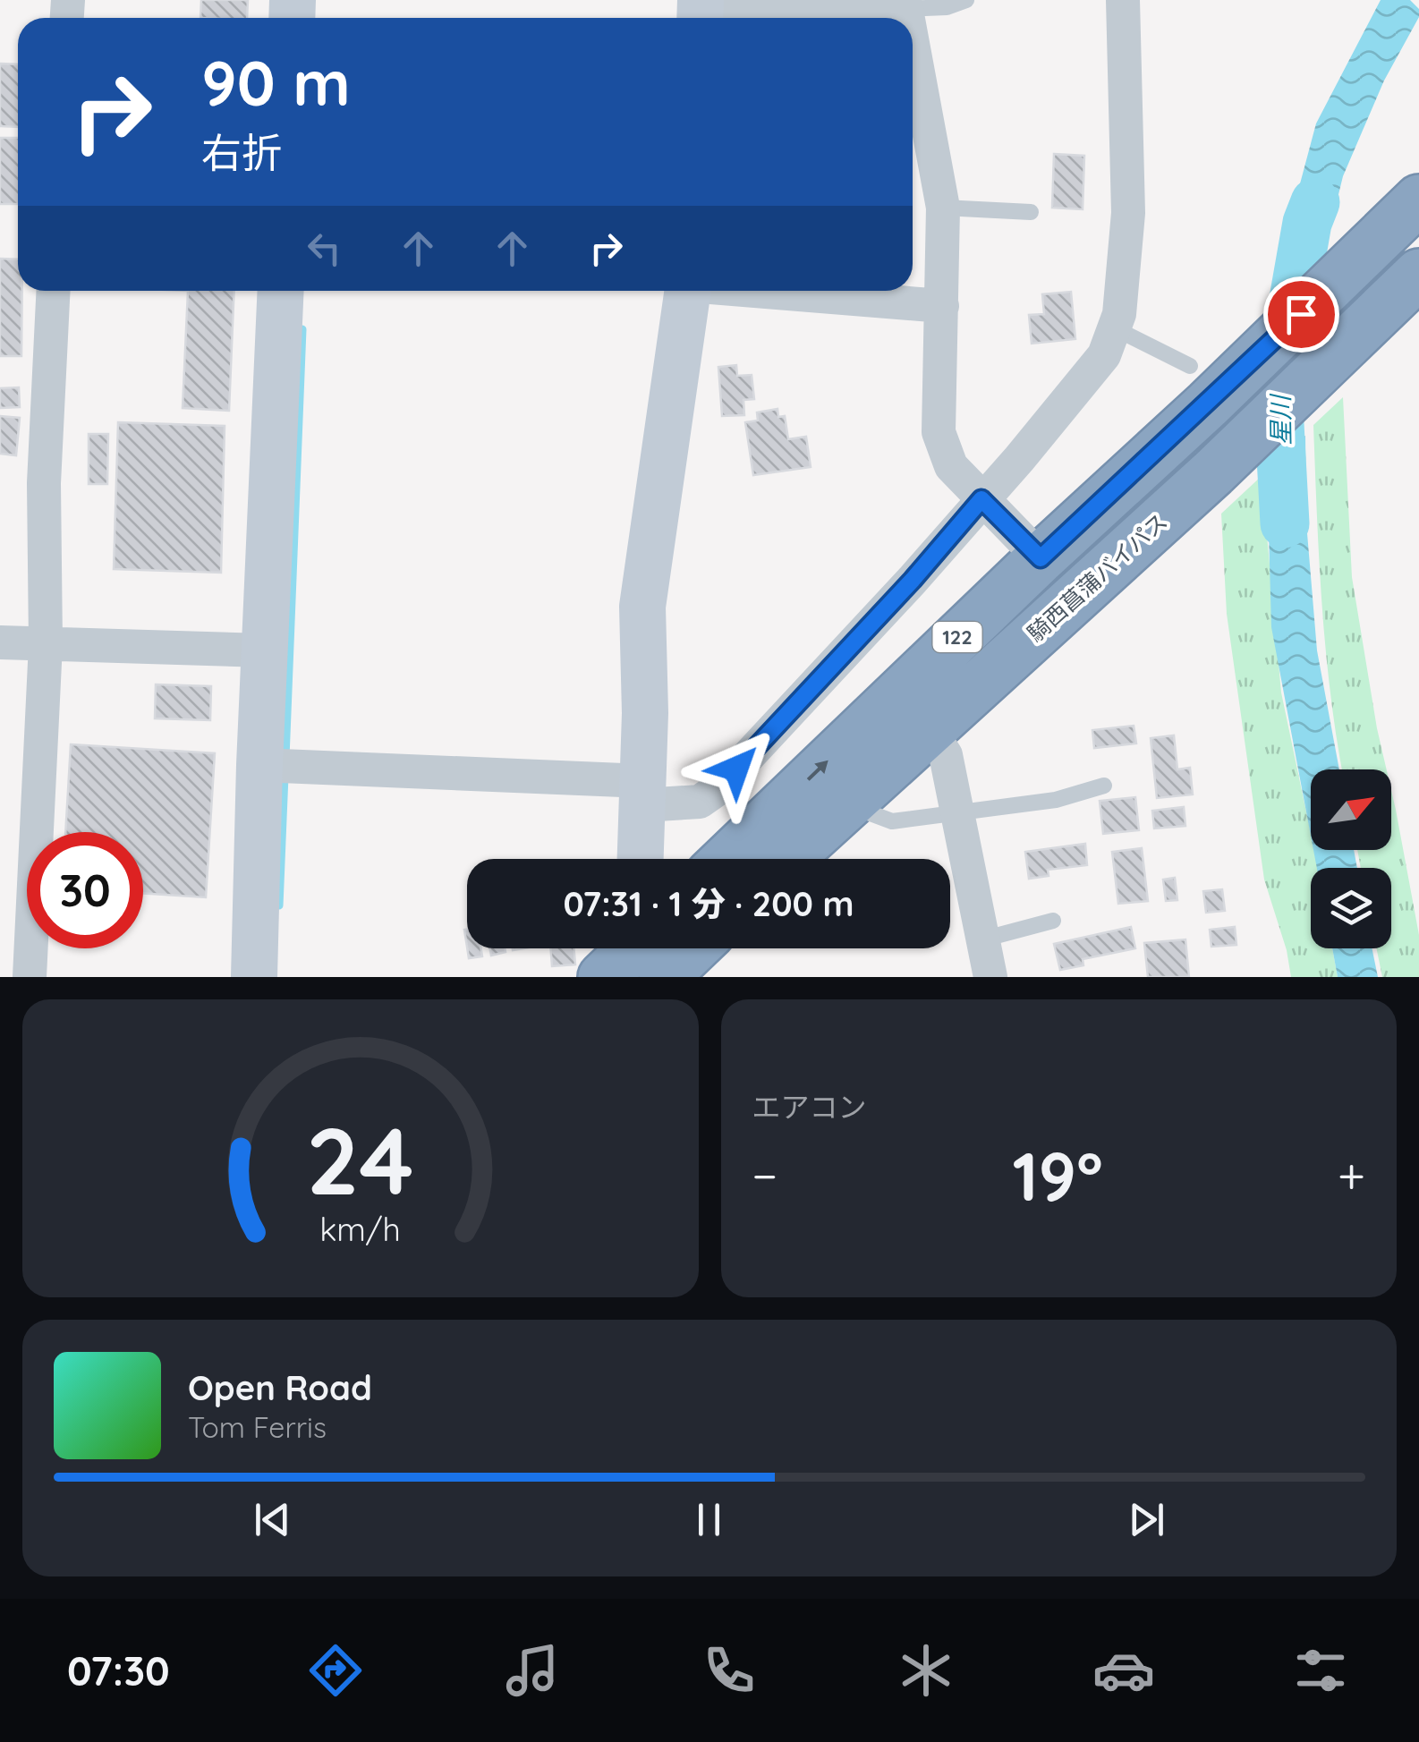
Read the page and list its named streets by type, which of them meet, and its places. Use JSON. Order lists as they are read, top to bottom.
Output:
{
  "streets": {
    "highway": ["騎西菖蒲バイパス", "122"]
  },
  "water": ["星川"],
  "north": "top right",
  "page": {
    "turn": ["90 m", "右折"],
    "limit": "30",
    "trip": "07:31 · 1 分 · 200 m",
    "tile": "エアコン",
    "heat": ["−", "19°", "+"],
    "song": ["Open Road", "Tom Ferris"],
    "tabs": "07:30",
    "gauge": ["24", "km/h"]
  }
}
